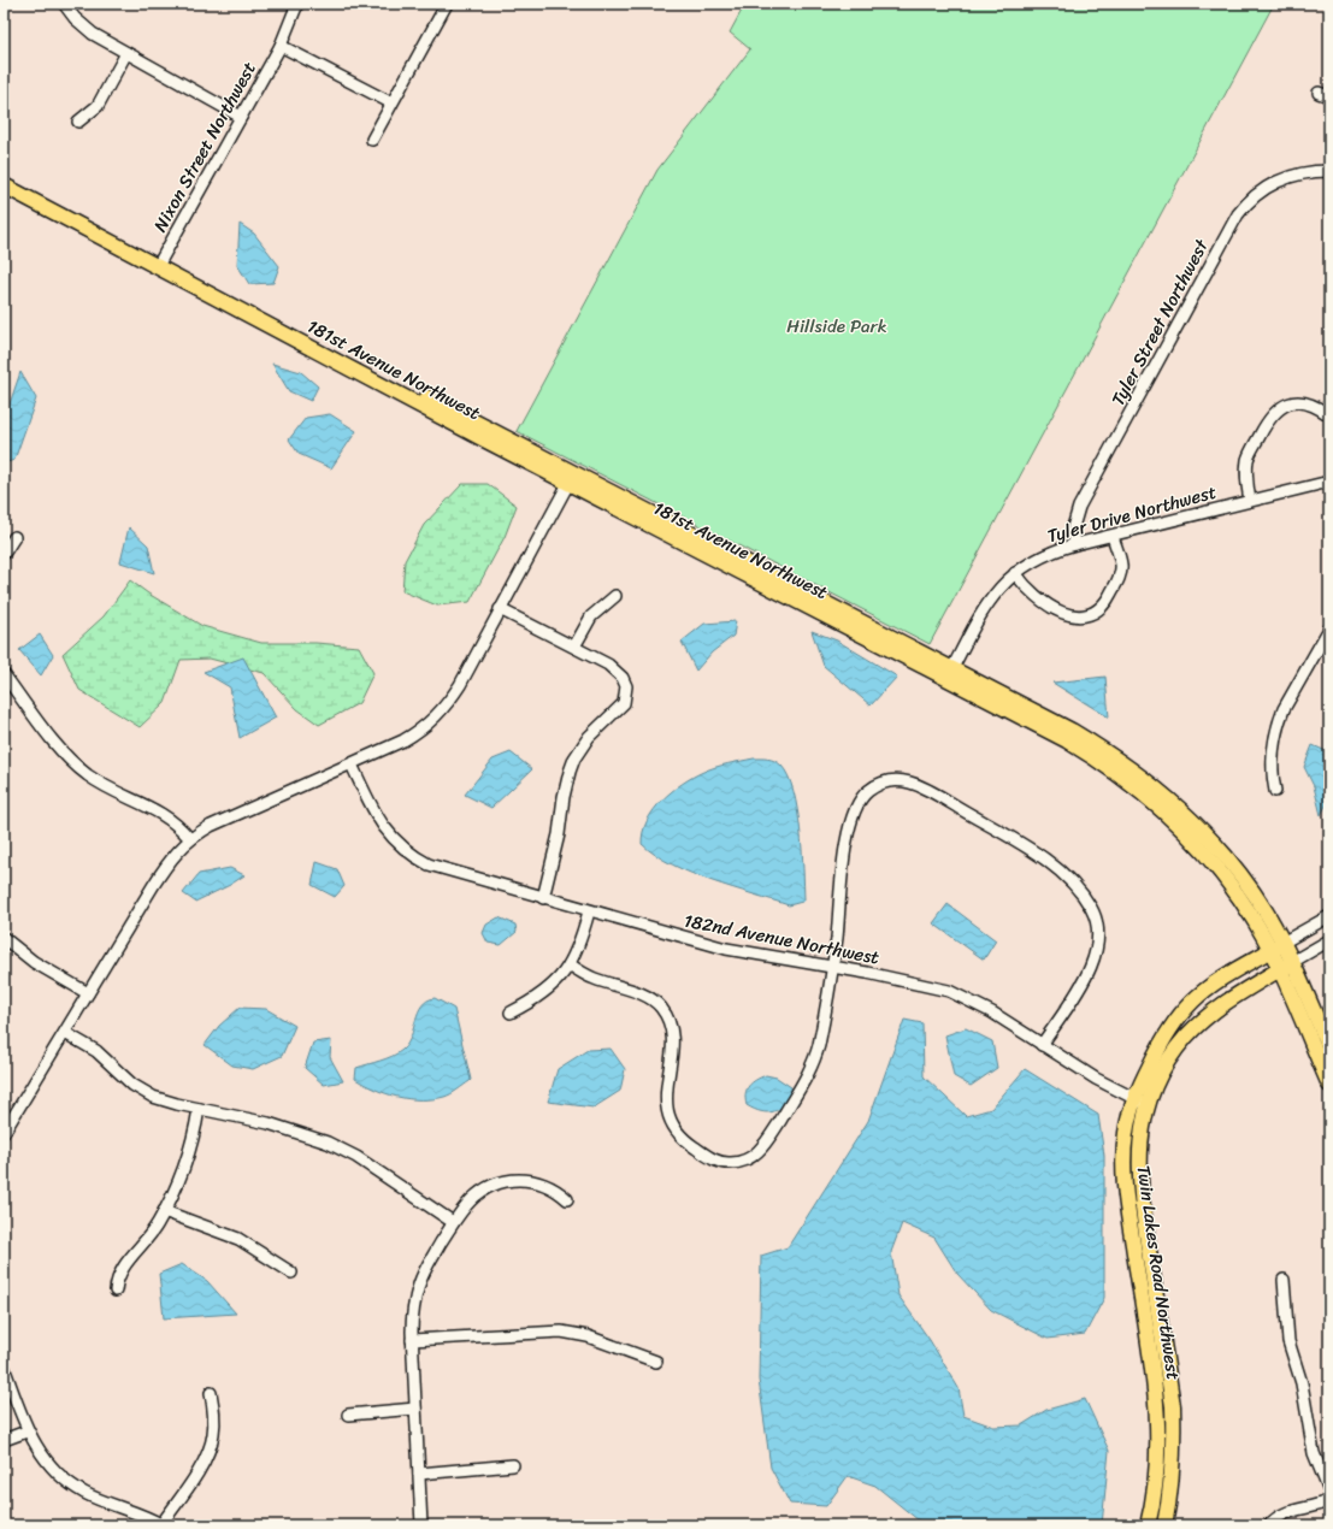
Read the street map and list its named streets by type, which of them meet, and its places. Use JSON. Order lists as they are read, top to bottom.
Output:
{
  "streets": {
    "main road": ["181st Avenue Northwest", "Twin Lakes Road Northwest"],
    "street": [
      "Nixon Street Northwest",
      "Tyler Street Northwest",
      "Tyler Drive Northwest",
      "182nd Avenue Northwest"
    ]
  },
  "crossings": [
    ["Nixon Street Northwest", "181st Avenue Northwest"],
    ["Tyler Street Northwest", "Tyler Drive Northwest"],
    ["181st Avenue Northwest", "Tyler Drive Northwest"],
    ["181st Avenue Northwest", "Twin Lakes Road Northwest"],
    ["182nd Avenue Northwest", "Twin Lakes Road Northwest"]
  ],
  "parks": ["Hillside Park"]
}
